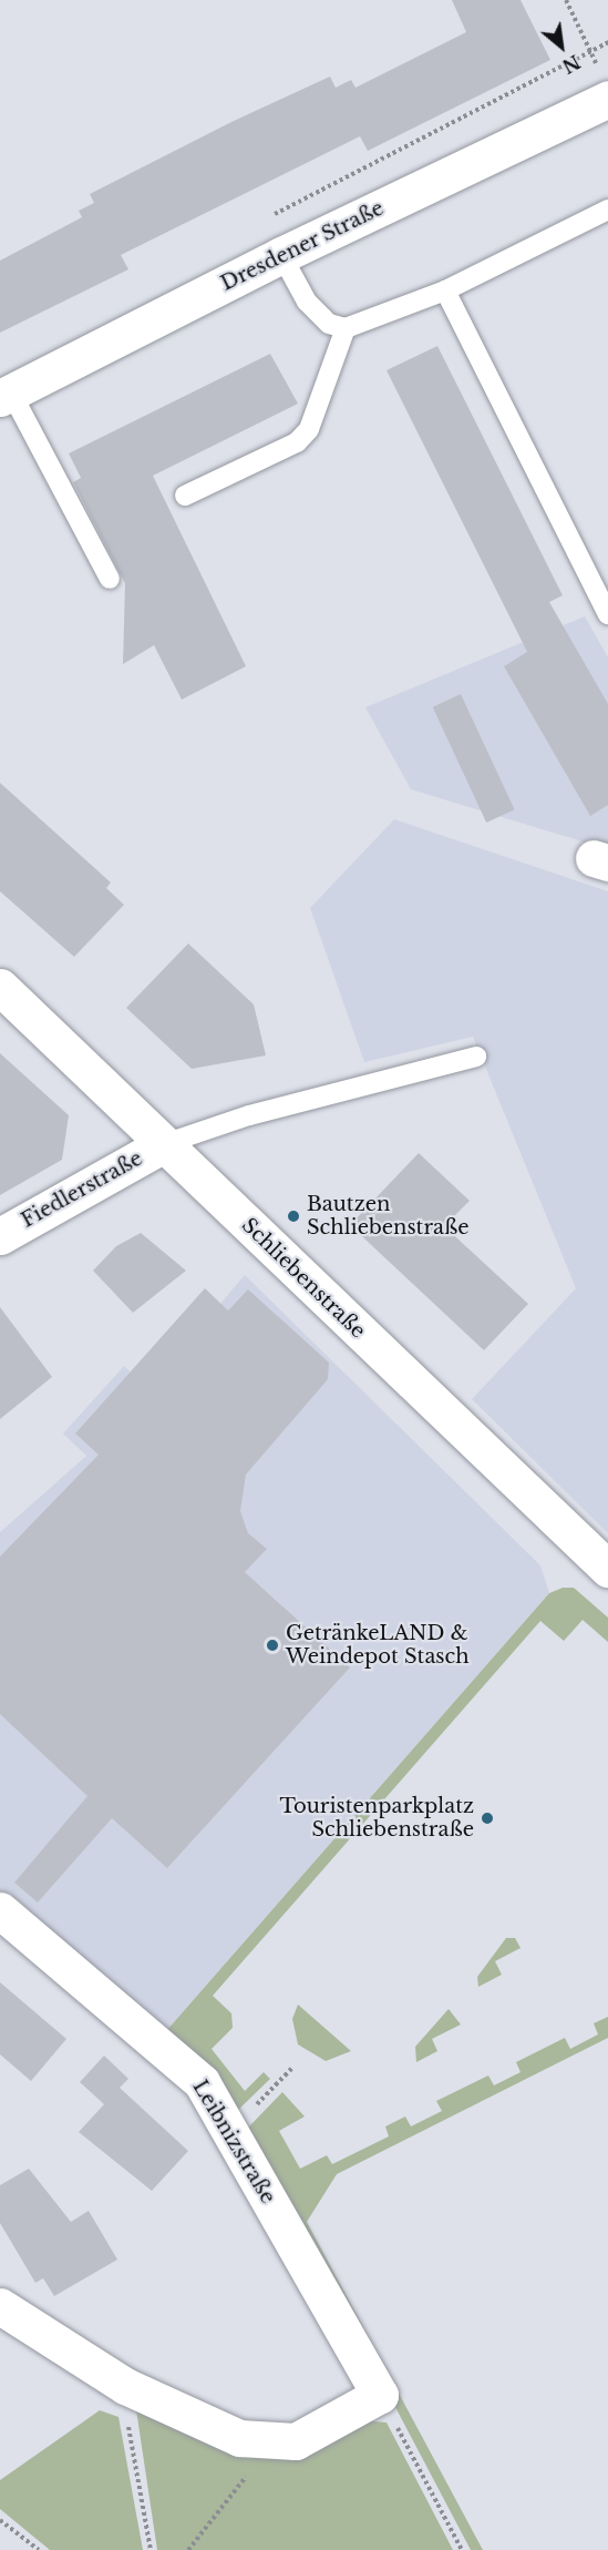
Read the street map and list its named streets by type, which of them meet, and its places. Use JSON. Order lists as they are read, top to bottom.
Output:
{
  "streets": {
    "main road": [
      "Dresdener Straße",
      "Fiedlerstraße",
      "Schliebenstraße",
      "Leibnizstraße"
    ]
  },
  "crossings": [
    ["Fiedlerstraße", "Schliebenstraße"]
  ],
  "places": ["Bautzen Schliebenstraße", "GetränkeLAND & Weindepot Stasch", "Touristenparkplatz Schliebenstraße"],
  "north": "bottom right"
}
